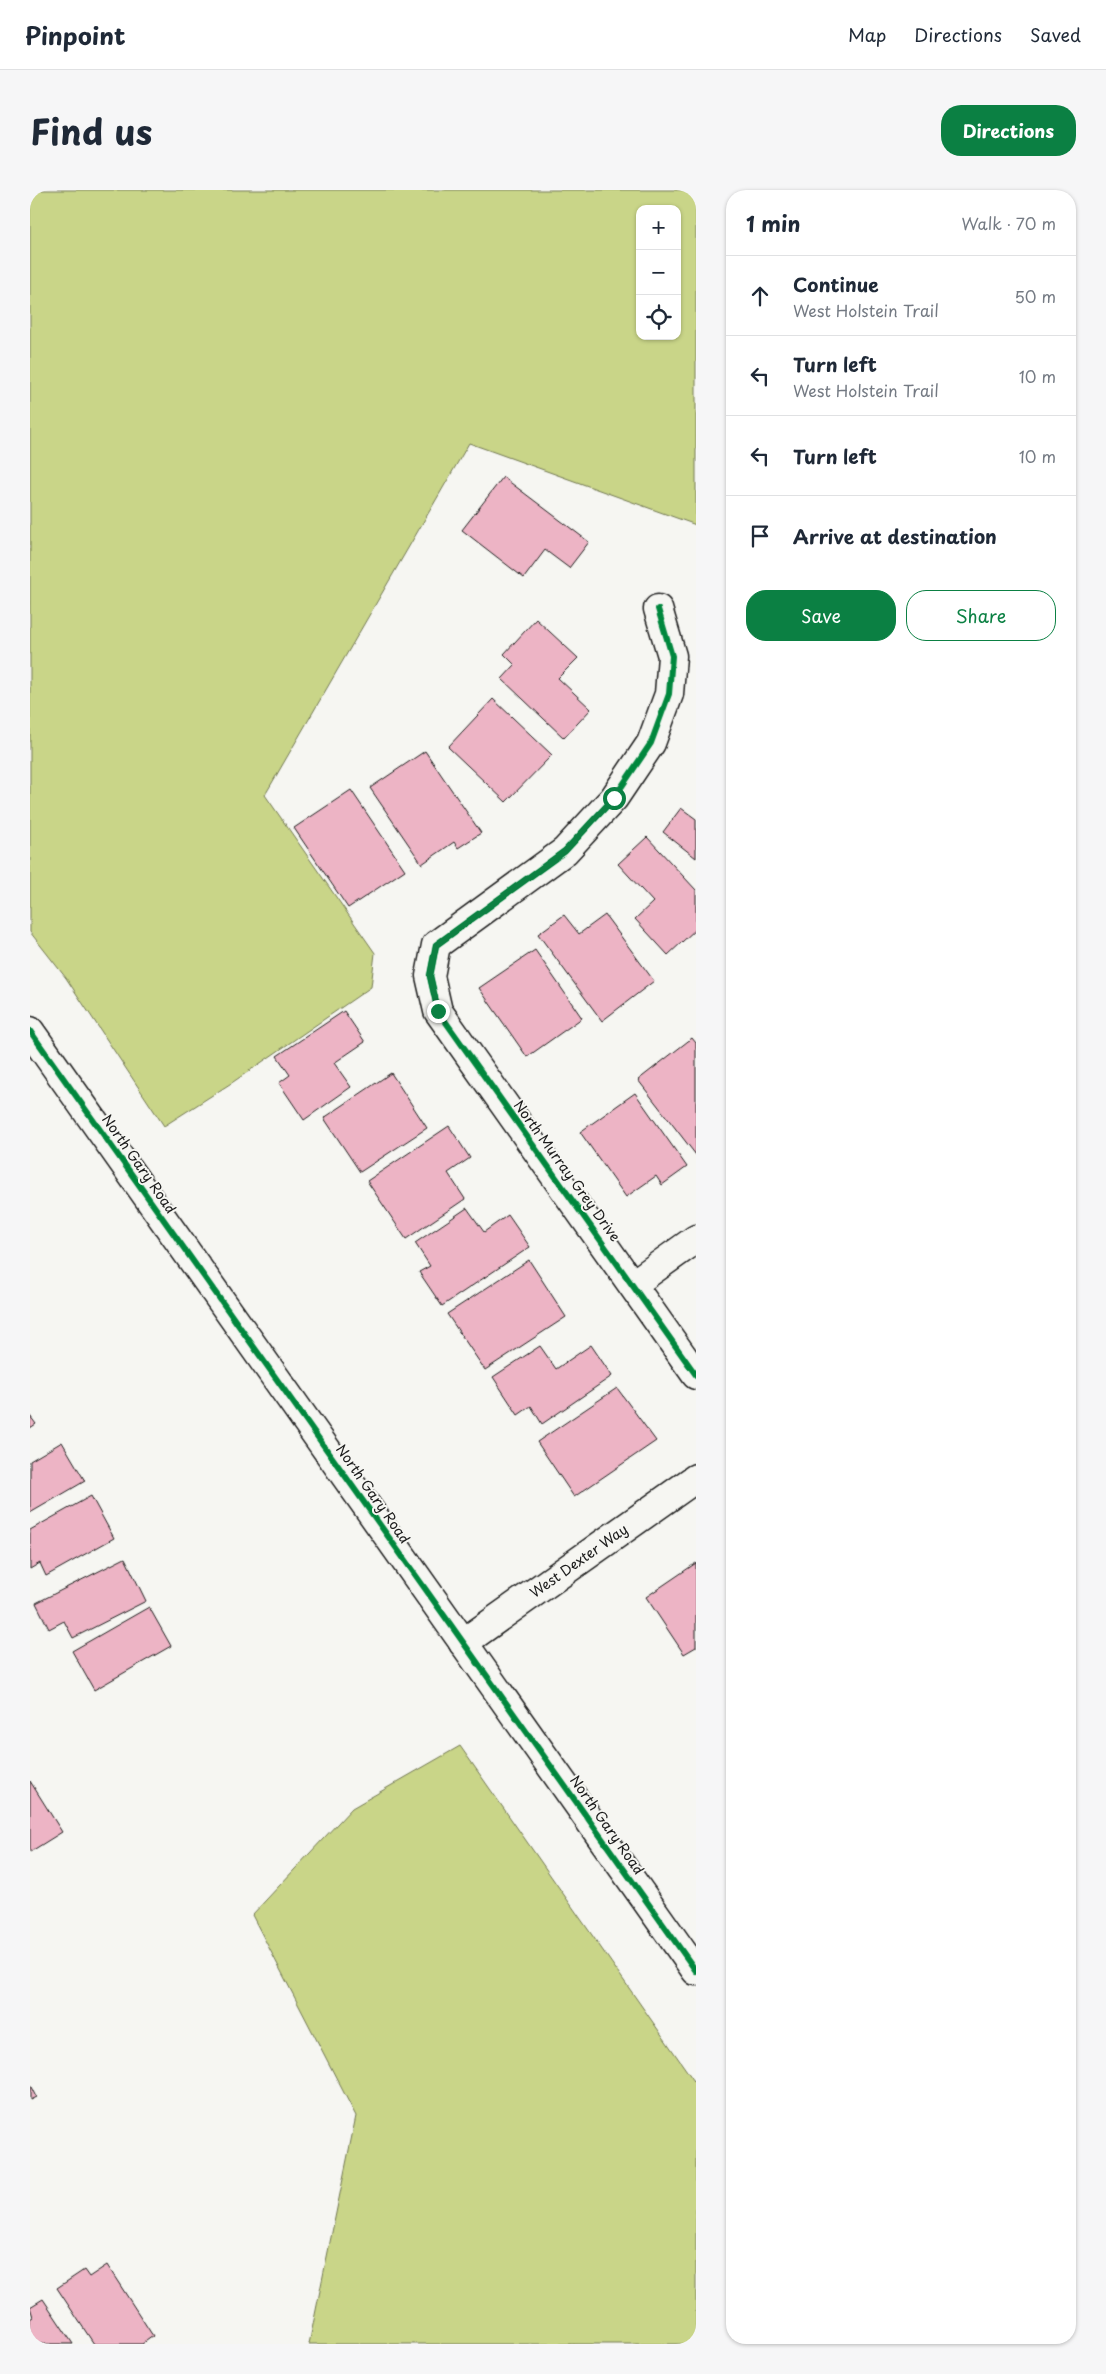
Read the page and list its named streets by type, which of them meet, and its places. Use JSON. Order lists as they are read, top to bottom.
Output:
{
  "streets": {
    "street": ["North Gary Road", "North Murray Grey Drive", "West Dexter Way"]
  },
  "crossings": [
    ["North Gary Road", "West Dexter Way"]
  ],
  "page": {
    "header": "Pinpoint",
    "nav": ["Map", "Directions", "Saved"],
    "title": "Find us",
    "buttons": [
      "Directions",
      ["Save", "Share"]
    ],
    "heading": ["1 min", "Walk · 70 m"],
    "map_buttons": ["+", "−"],
    "list": [
      ["Continue", "West Holstein Trail", "50 m"],
      ["Turn left", "West Holstein Trail", "10 m"],
      ["Turn left", "10 m"],
      "Arrive at destination"
    ]
  }
}
